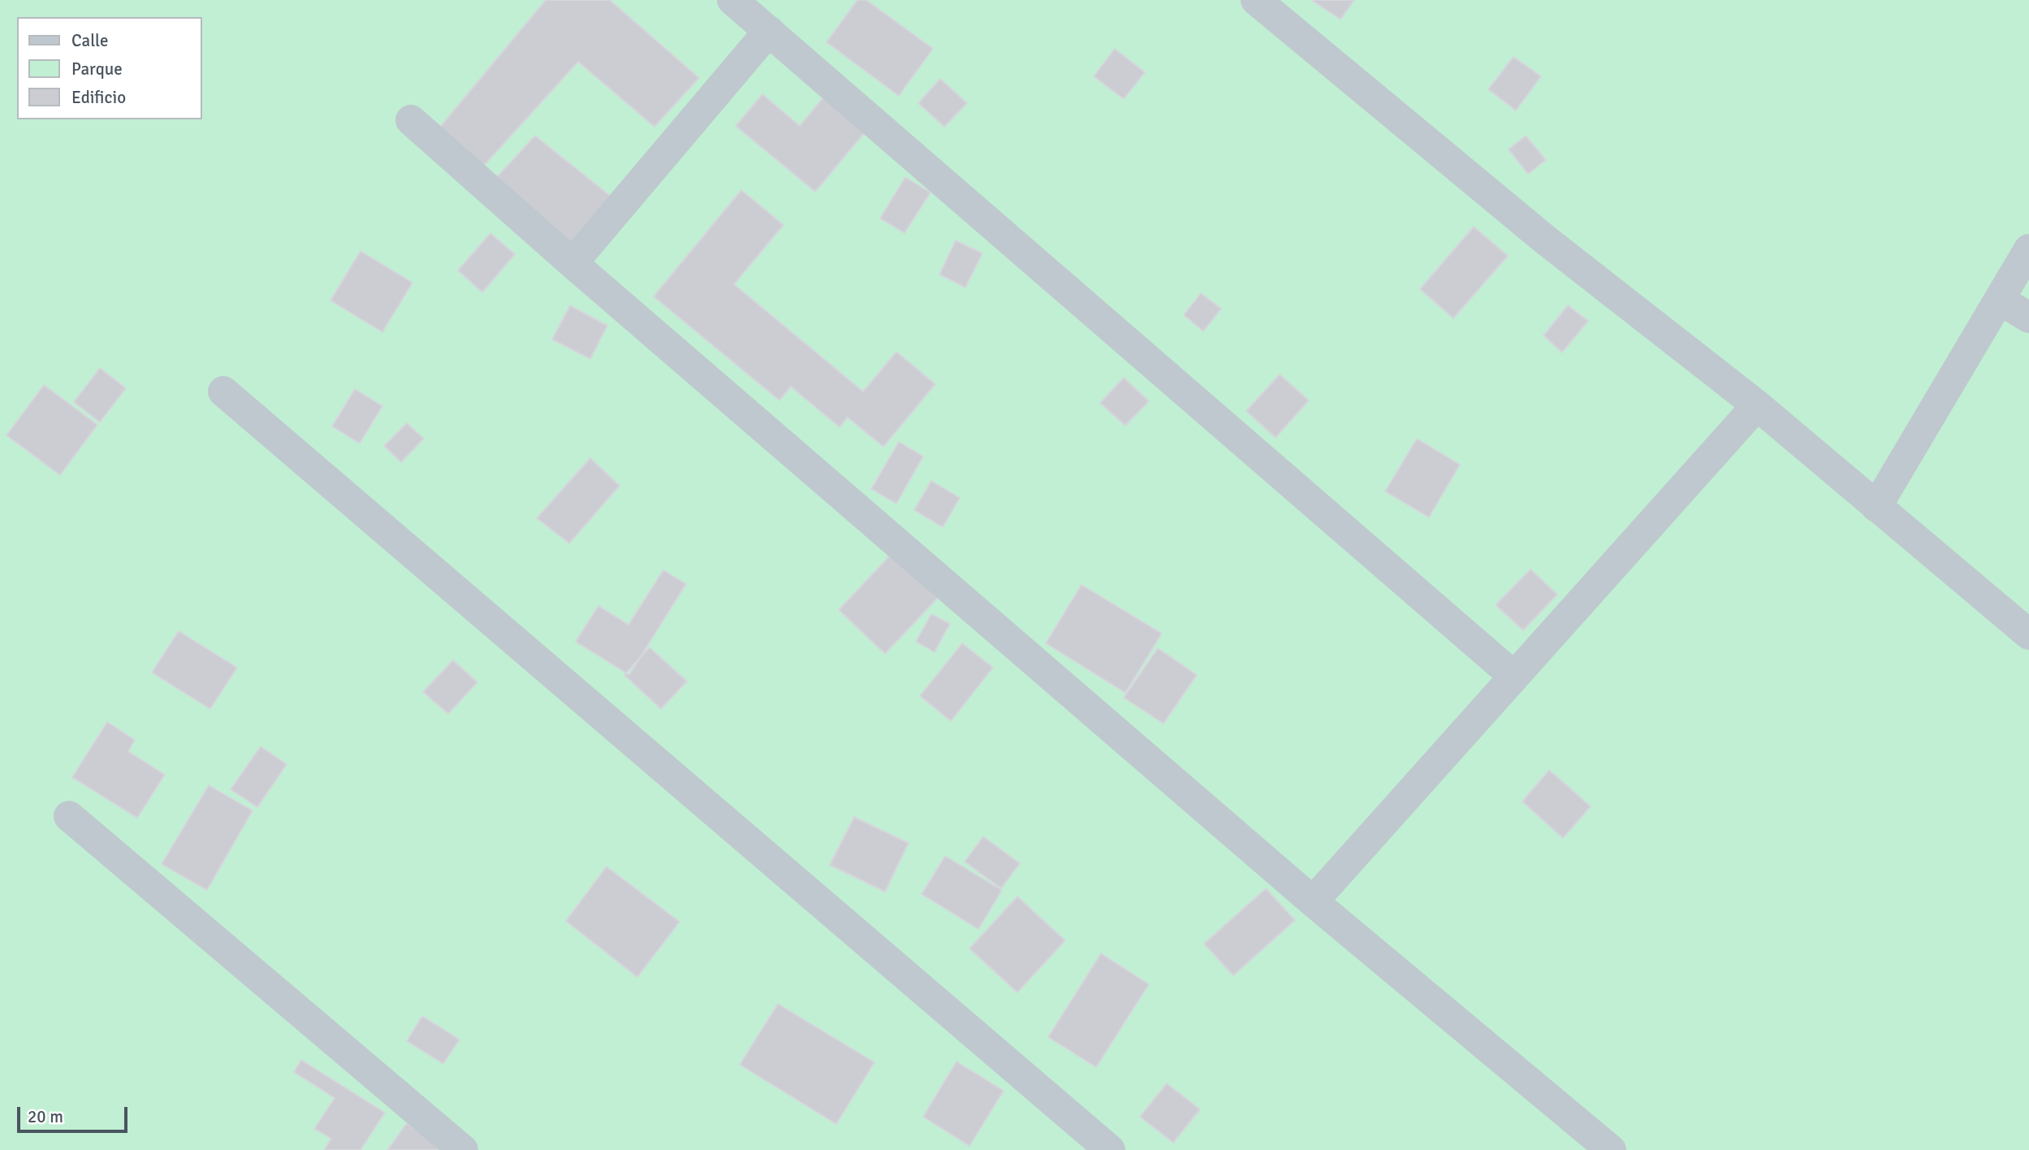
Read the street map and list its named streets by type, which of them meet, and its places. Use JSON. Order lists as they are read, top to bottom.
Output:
{
  "legend": ["Calle", "Parque", "Edificio"],
  "scale_bar": "20 m"
}
